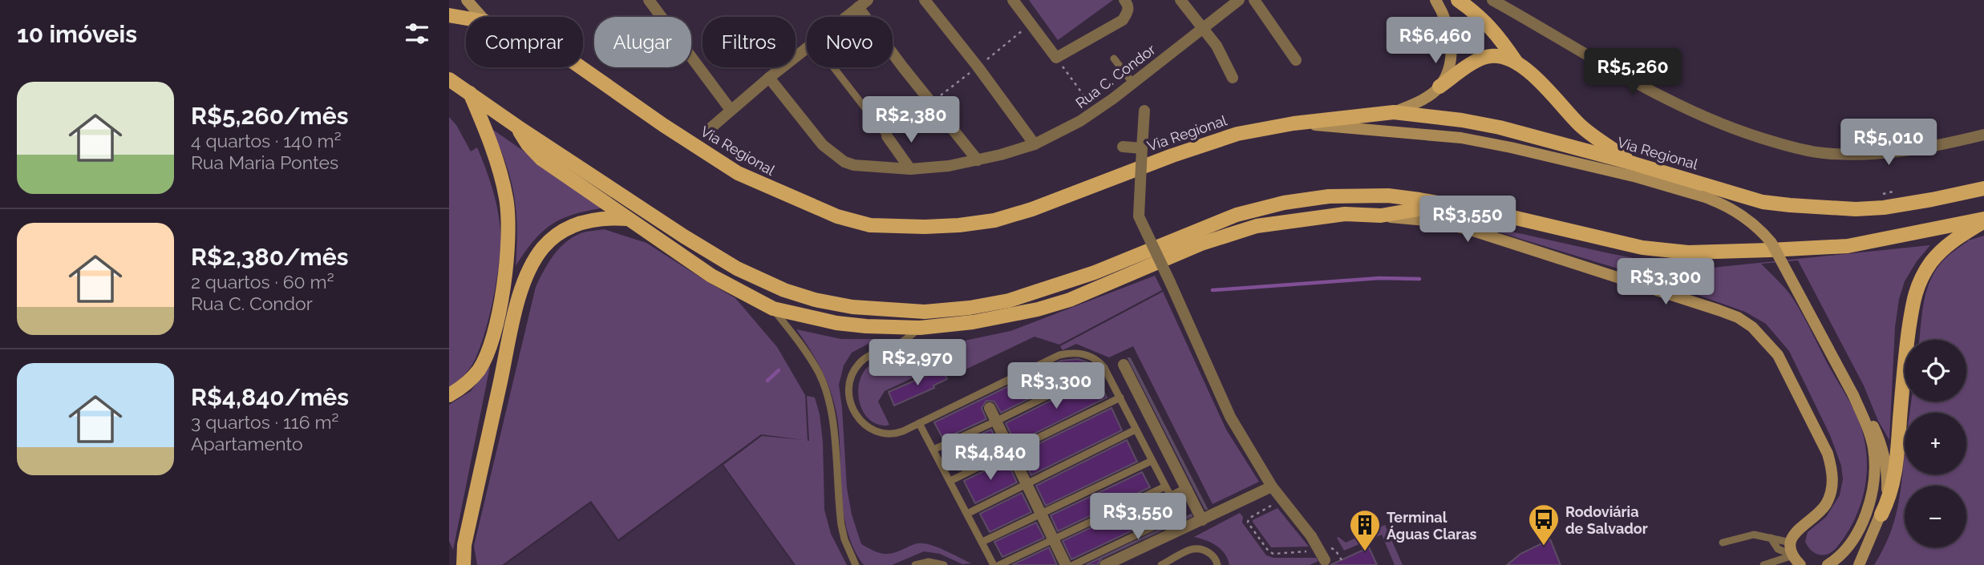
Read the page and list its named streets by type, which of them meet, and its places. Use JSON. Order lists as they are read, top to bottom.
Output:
{
  "streets": {
    "main road": ["Via Regional"],
    "street": ["Rua C. Condor"]
  },
  "places": {
    "bus stop": ["Rodoviária de Salvador"],
    "building": ["Terminal Águas Claras"]
  },
  "page": {
    "heading": "10 imóveis",
    "price": [
      "R$6,460",
      "R$5,260",
      "R$2,380",
      "R$5,010",
      "R$3,550",
      "R$3,300",
      "R$2,970",
      "R$3,300",
      "R$4,840",
      "R$3,550"
    ],
    "chip": [
      "Comprar",
      "Alugar",
      "Filtros",
      "Novo"
    ],
    "list": [
      {
        "name": "R$5,260/mês",
        "note": "4 quartos · 140 m² · Rua Maria Pontes"
      },
      {
        "name": "R$2,380/mês",
        "note": "2 quartos · 60 m² · Rua C. Condor"
      },
      {
        "name": "R$4,840/mês",
        "note": "3 quartos · 116 m² · Apartamento"
      }
    ],
    "map_buttons": ["+", "−"]
  }
}
